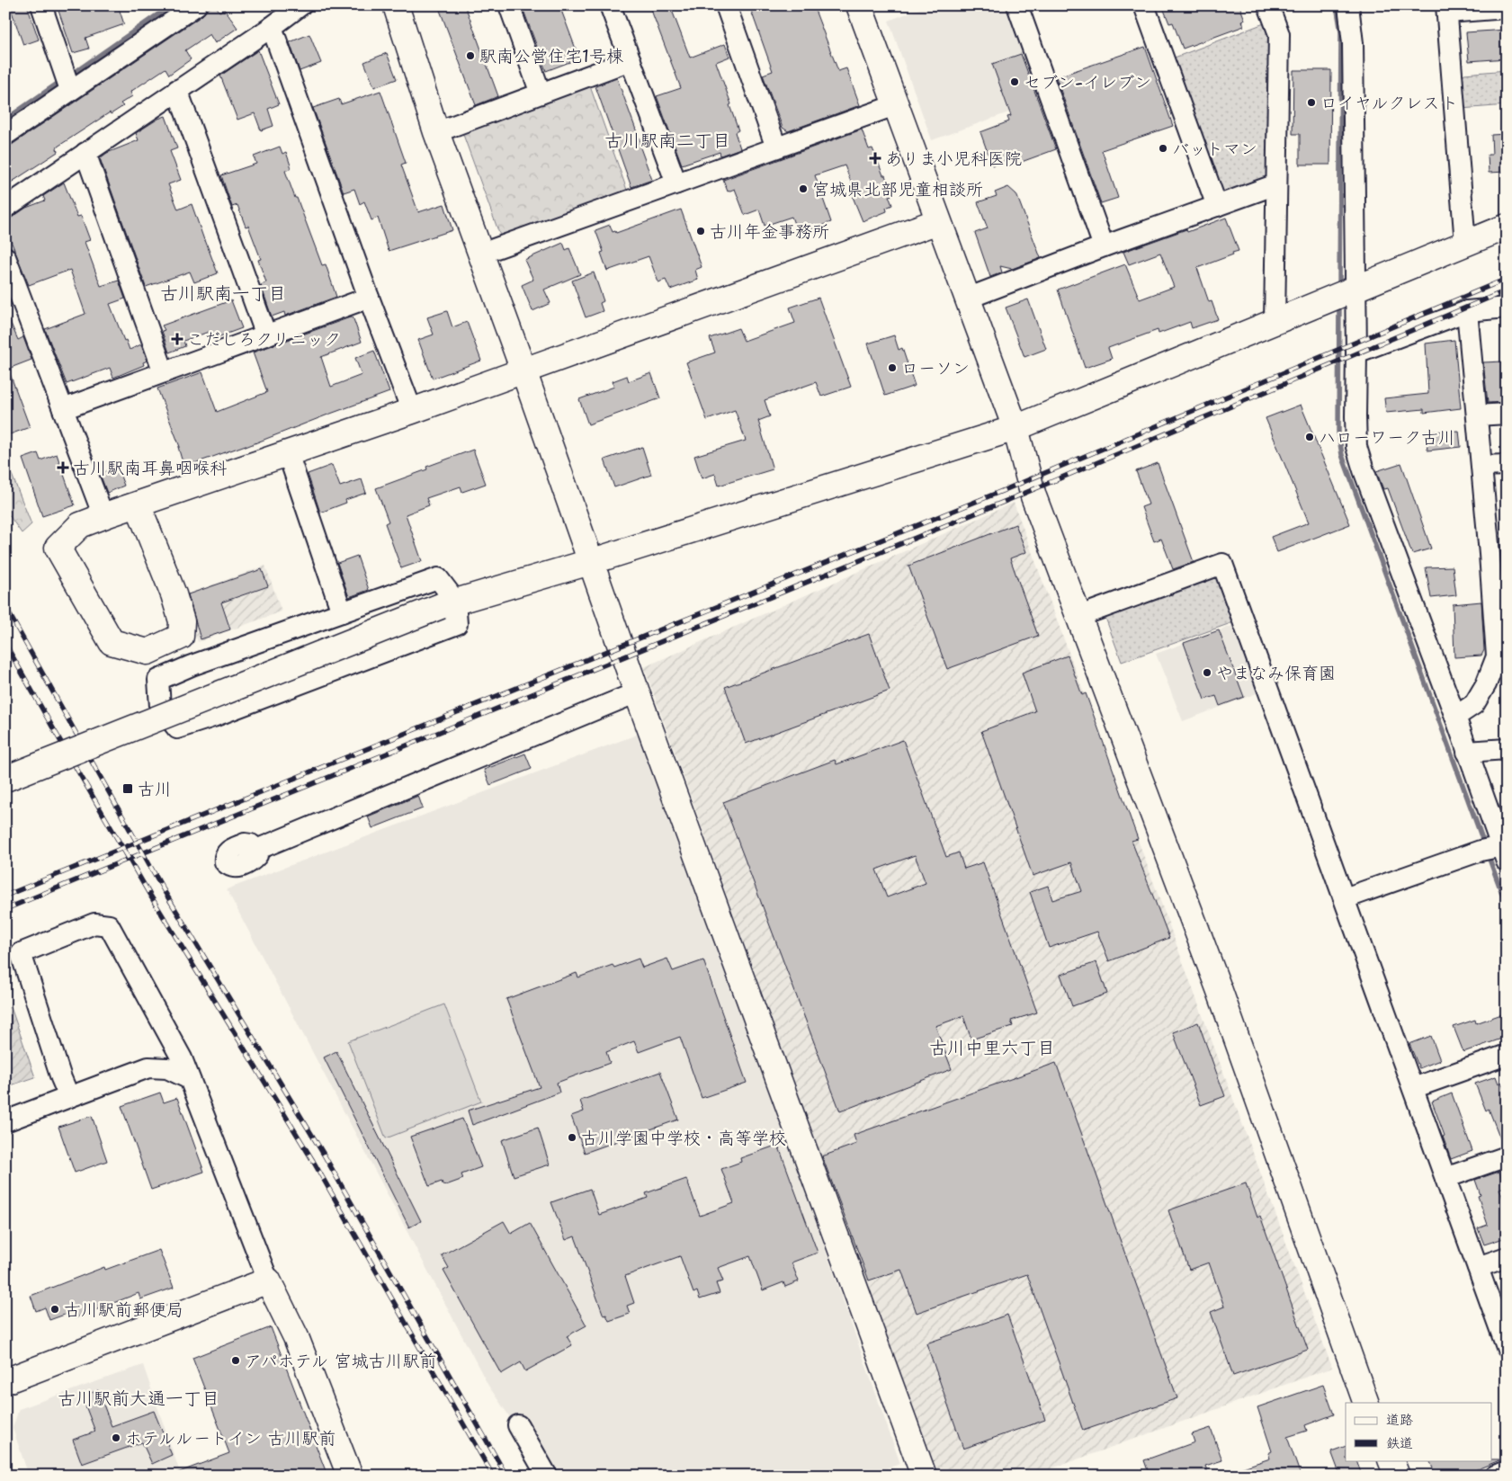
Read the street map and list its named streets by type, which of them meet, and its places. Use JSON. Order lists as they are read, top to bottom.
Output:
{
  "districts": [
    "古川駅南二丁目",
    "古川駅南一丁目",
    "古川中里六丁目",
    "古川駅前大通一丁目"
  ],
  "places": {
    "other": [
      "駅南公営住宅1号棟",
      "セブン-イレブン",
      "ロイヤルクレスト",
      "バットマン",
      "宮城県北部児童相談所",
      "古川年金事務所",
      "ローソン",
      "ハローワーク古川",
      "やまなみ保育園",
      "古川学園中学校・高等学校",
      "古川駅前郵便局",
      "アパホテル 宮城古川駅前",
      "ホテルルートイン 古川駅前"
    ],
    "health": ["ありま小児科医院", "こだしろクリニック", "古川駅南耳鼻咽喉科"],
    "transit": ["古川"]
  },
  "legend": ["道路", "鉄道"]
}
